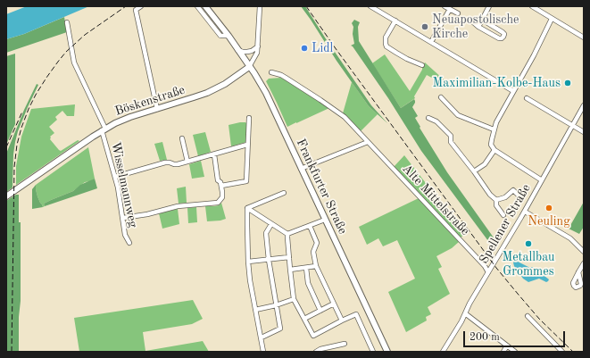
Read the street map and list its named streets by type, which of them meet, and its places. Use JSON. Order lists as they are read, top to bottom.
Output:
{
  "streets": {
    "main road": ["Böskenstraße", "Frankfurter Straße"],
    "street": ["Wisselmannweg", "Alte Mittelstraße", "Spellener Straße"]
  },
  "crossings": [
    ["Böskenstraße", "Wisselmannweg"],
    ["Böskenstraße", "Frankfurter Straße"],
    ["Alte Mittelstraße", "Spellener Straße"]
  ],
  "places": [
    "Neuapostolische Kirche",
    "Lidl",
    "Maximilian-Kolbe-Haus",
    "Neuling",
    "Metallbau Grommes"
  ],
  "scale_bar": "200 m"
}
